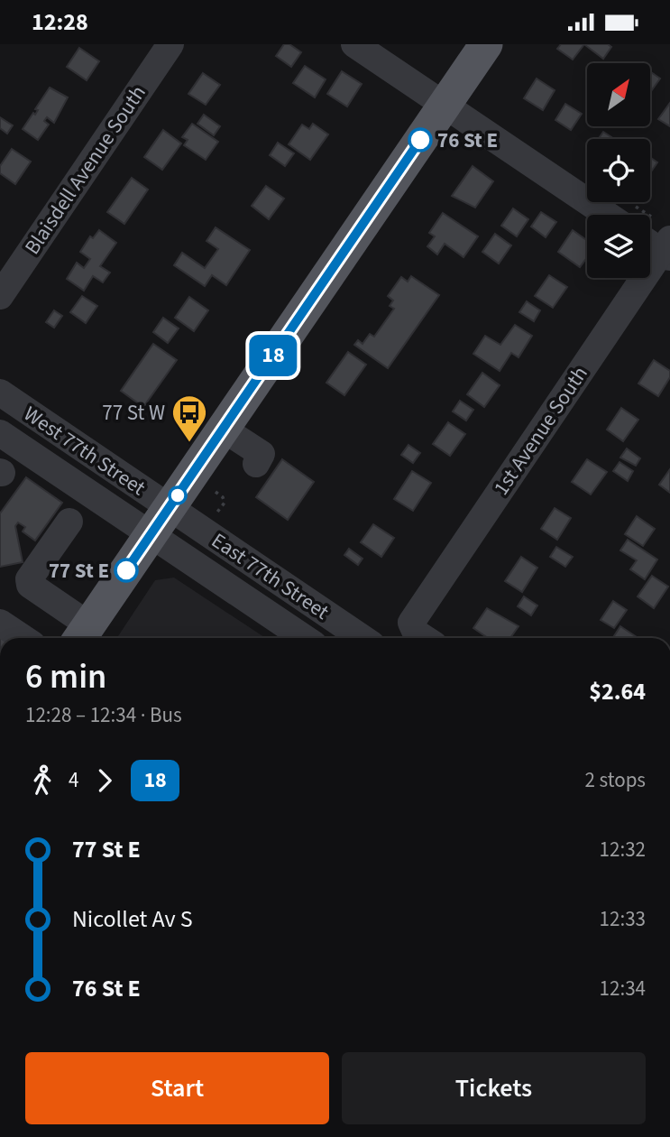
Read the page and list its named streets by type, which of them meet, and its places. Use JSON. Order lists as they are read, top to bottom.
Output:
{
  "streets": {
    "street": [
      "Blaisdell Avenue South",
      "1st Avenue South",
      "West 77th Street",
      "East 77th Street"
    ]
  },
  "crossings": [
    ["West 77th Street", "East 77th Street"]
  ],
  "places": {
    "other": ["76 St E", "77 St E"],
    "bus stop": ["77 St W"]
  },
  "lines": ["bus line 18"],
  "north": "top right",
  "page": {
    "status": "12:28",
    "on_map": "18",
    "heading": ["6 min", "12:28 – 12:34 · Bus", "$2.64"],
    "legs": ["4", "18", "2 stops"],
    "list": [
      {
        "name": "77 St E",
        "value": "12:32"
      },
      {
        "name": "Nicollet Av S",
        "value": "12:33"
      },
      {
        "name": "76 St E",
        "value": "12:34"
      }
    ],
    "buttons": ["Start", "Tickets"]
  }
}
